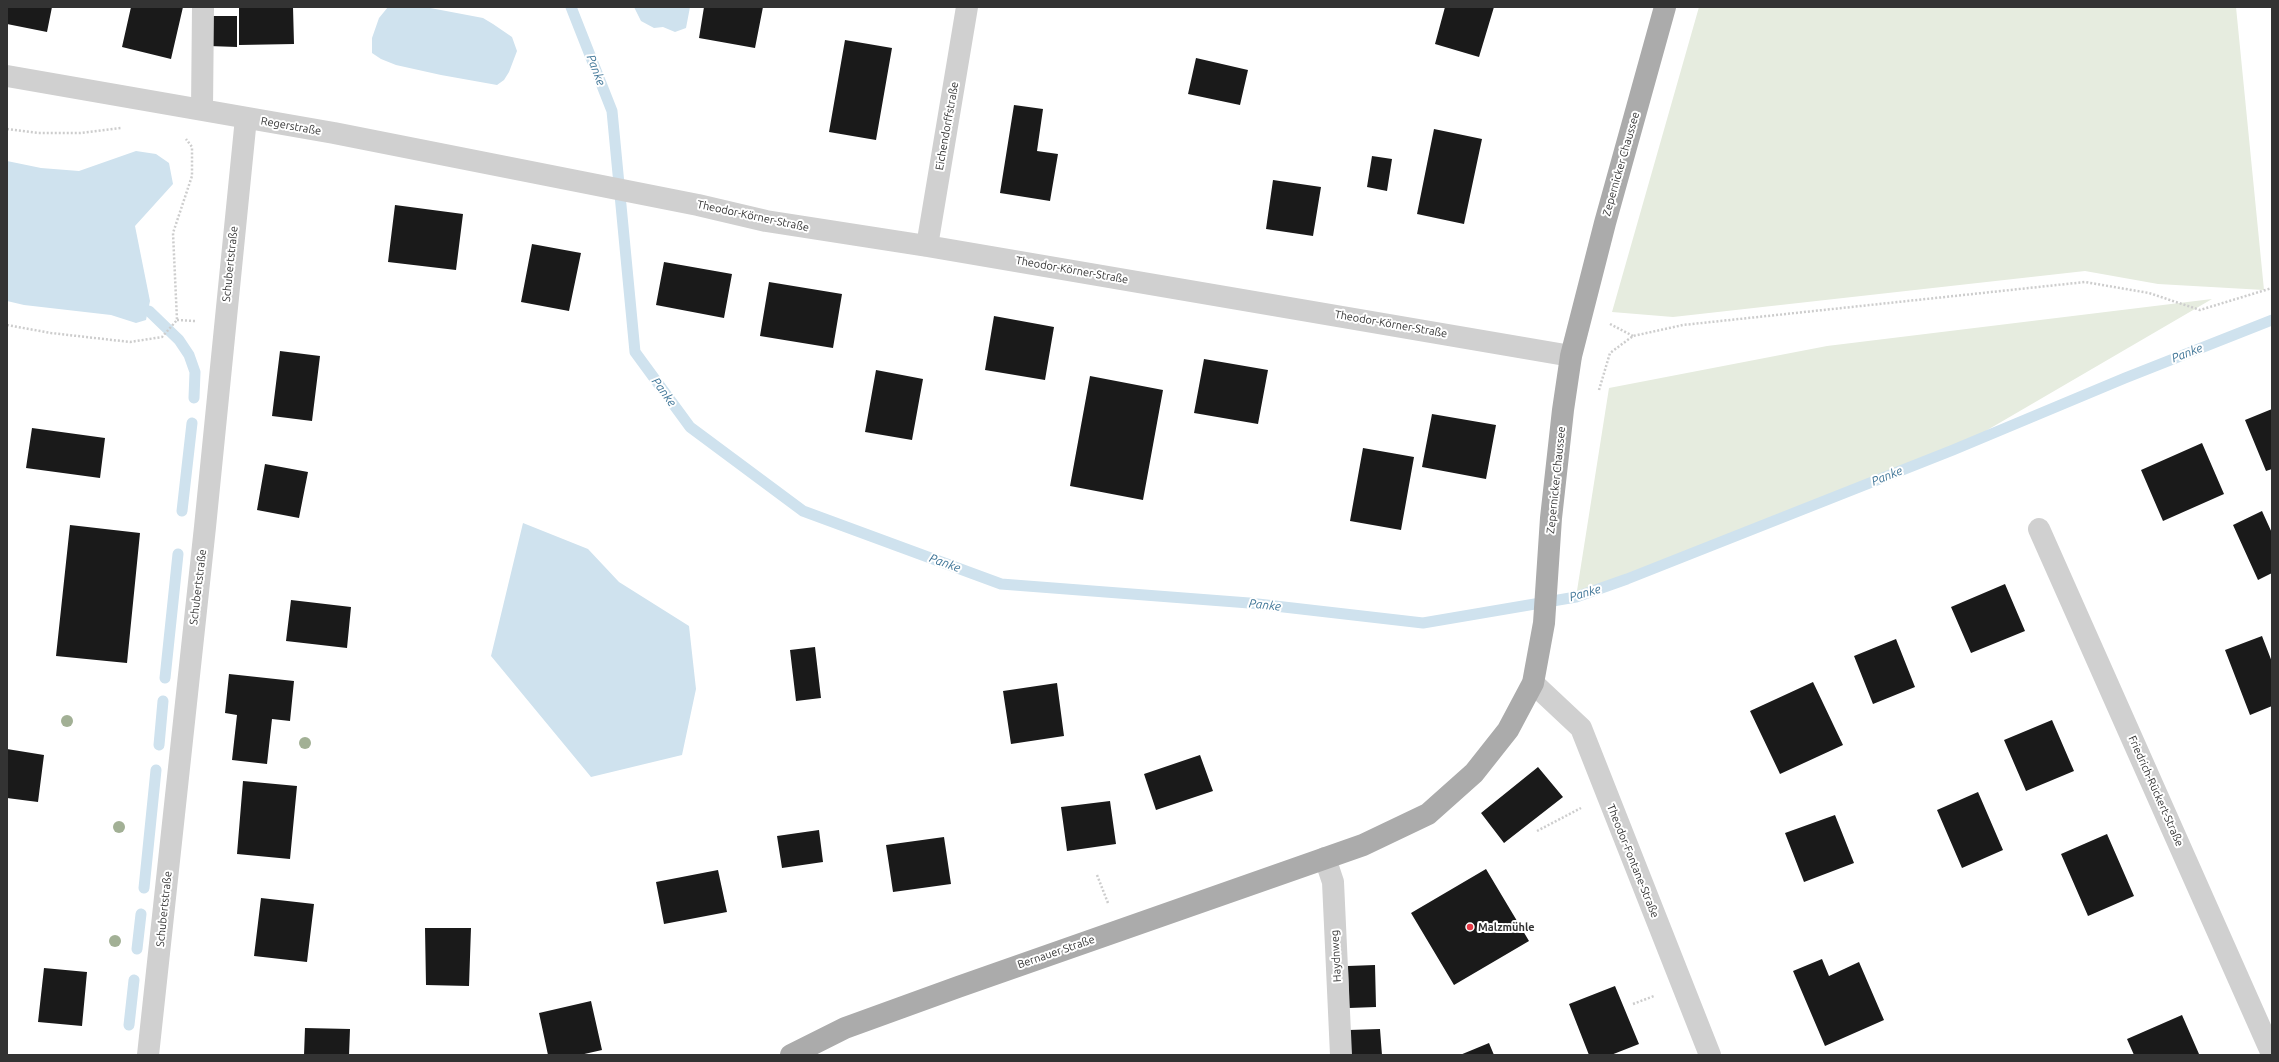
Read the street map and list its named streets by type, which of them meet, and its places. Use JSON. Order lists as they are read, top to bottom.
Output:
{
  "streets": {
    "main road": ["Zepernicker Chaussee", "Bernauer Straße"],
    "street": [
      "Regerstraße",
      "Eichendorffstraße",
      "Theodor-Körner-Straße",
      "Schubertstraße",
      "Friedrich-Rückert-Straße",
      "Theodor-Fontane-Straße",
      "Haydnweg"
    ]
  },
  "crossings": [
    ["Regerstraße", "Theodor-Körner-Straße"],
    ["Regerstraße", "Schubertstraße"],
    ["Eichendorffstraße", "Theodor-Körner-Straße"],
    ["Zepernicker Chaussee", "Theodor-Körner-Straße"],
    ["Zepernicker Chaussee", "Theodor-Fontane-Straße"],
    ["Zepernicker Chaussee", "Bernauer Straße"],
    ["Zepernicker Chaussee", "Haydnweg"],
    ["Bernauer Straße", "Haydnweg"]
  ],
  "water": ["Panke"],
  "places": ["Malzmühle"]
}
